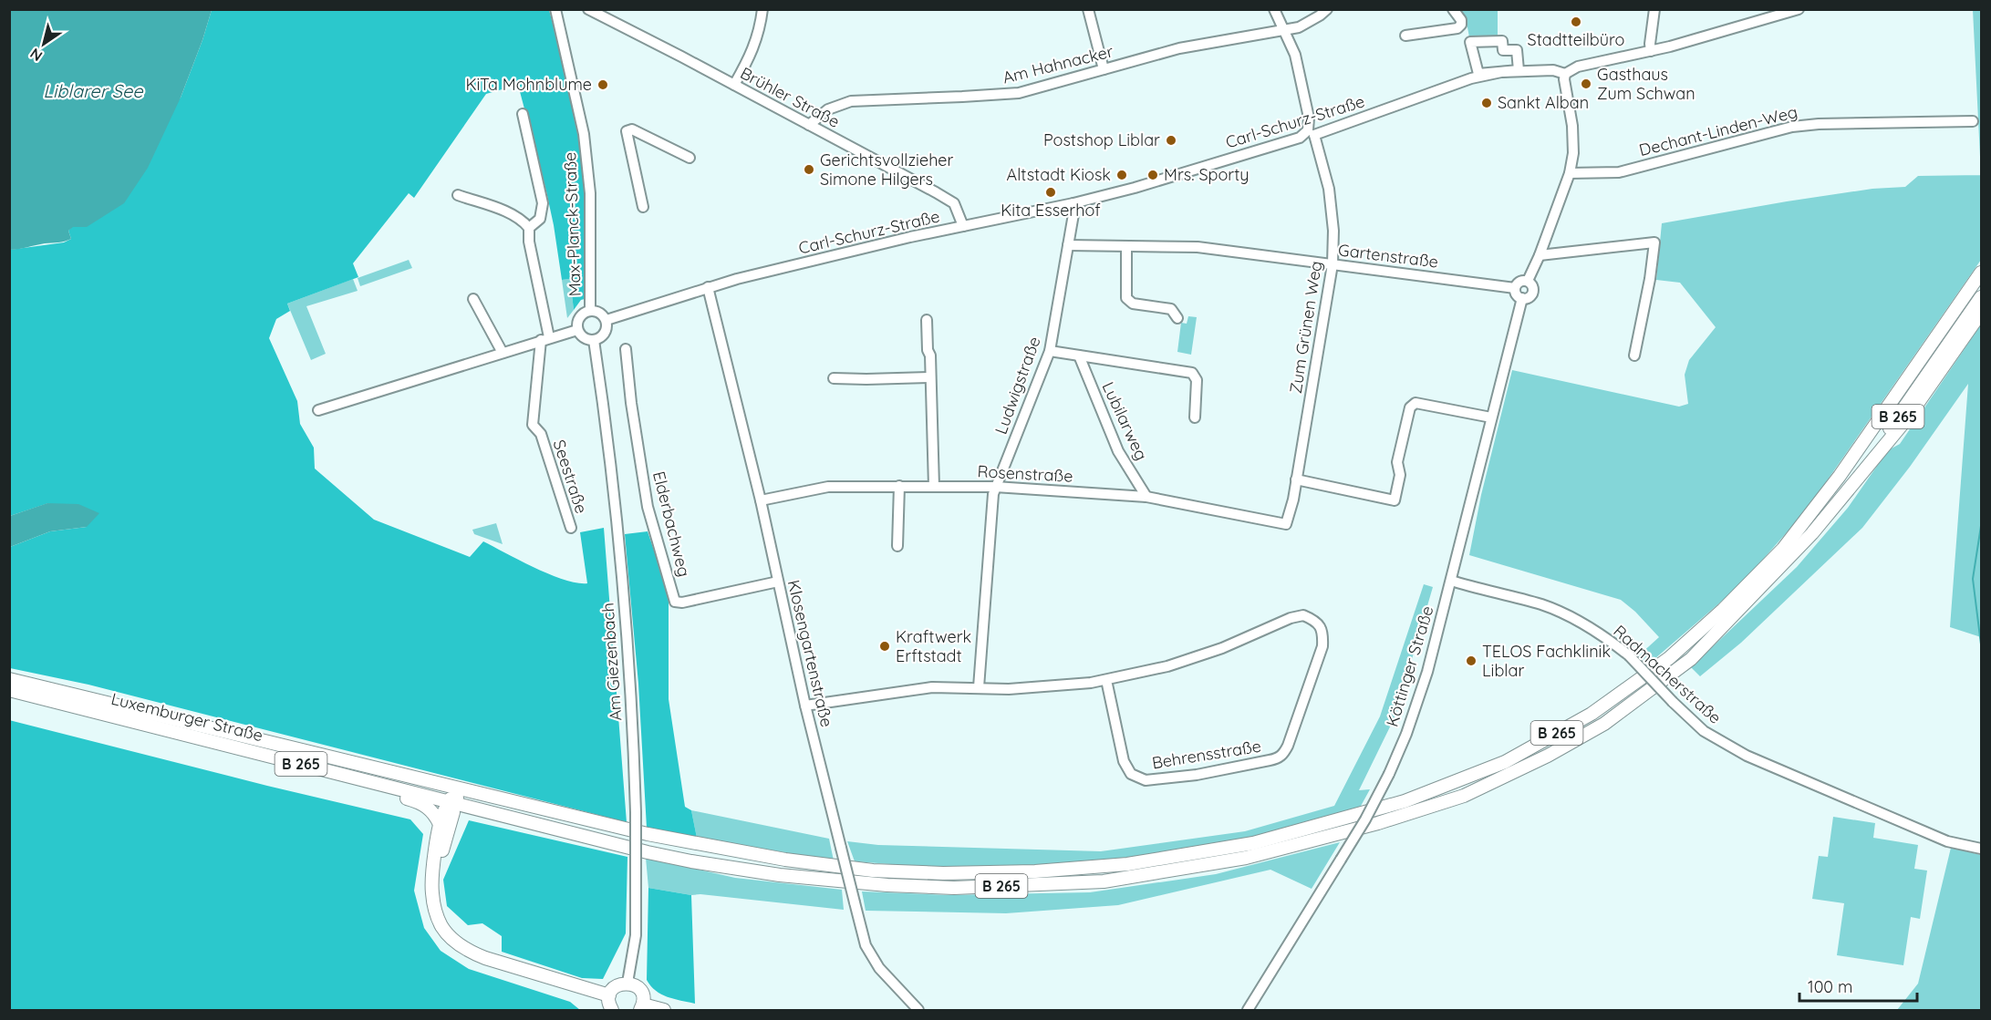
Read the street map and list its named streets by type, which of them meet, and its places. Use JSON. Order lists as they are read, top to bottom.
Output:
{
  "streets": {
    "main road": ["B 265", "Luxemburger Straße"],
    "street": [
      "Am Hahnacker",
      "Brühler Straße",
      "Carl-Schurz-Straße",
      "Dechant-Linden-Weg",
      "Max-Planck-Straße",
      "Gartenstraße",
      "Zum Grünen Weg",
      "Ludwigstraße",
      "Lubilarweg",
      "Rosenstraße",
      "Seestraße",
      "Elderbachweg",
      "Klosengartenstraße",
      "Am Giezenbach",
      "Köttinger Straße",
      "Radmacherstraße",
      "Behrensstraße"
    ]
  },
  "crossings": [
    ["Am Hahnacker", "Brühler Straße"],
    ["Am Hahnacker", "Zum Grünen Weg"],
    ["Brühler Straße", "Carl-Schurz-Straße"],
    ["Carl-Schurz-Straße", "Max-Planck-Straße"],
    ["Carl-Schurz-Straße", "Zum Grünen Weg"],
    ["Carl-Schurz-Straße", "Ludwigstraße"],
    ["Carl-Schurz-Straße", "Klosengartenstraße"],
    ["Carl-Schurz-Straße", "Am Giezenbach"],
    ["Max-Planck-Straße", "Am Giezenbach"],
    ["Gartenstraße", "Zum Grünen Weg"],
    ["Gartenstraße", "Ludwigstraße"],
    ["Gartenstraße", "Köttinger Straße"],
    ["Zum Grünen Weg", "Rosenstraße"],
    ["Ludwigstraße", "Rosenstraße"],
    ["Ludwigstraße", "Behrensstraße"],
    ["B 265", "Luxemburger Straße"],
    ["Lubilarweg", "Rosenstraße"],
    ["Rosenstraße", "Klosengartenstraße"],
    ["Elderbachweg", "Klosengartenstraße"],
    ["Klosengartenstraße", "Behrensstraße"],
    ["Köttinger Straße", "Radmacherstraße"]
  ],
  "water": ["Liblarer See"],
  "places": [
    "Stadtteilbüro",
    "Gasthaus Zum Schwan",
    "KiTa Mohnblume",
    "Sankt Alban",
    "Postshop Liblar",
    "Gerichtsvollzieher Simone Hilgers",
    "Altstadt Kiosk",
    "Mrs. Sporty",
    "Kita Esserhof",
    "Kraftwerk Erftstadt",
    "TELOS Fachklinik Liblar"
  ],
  "scale_bar": "100 m",
  "north": "bottom left"
}
